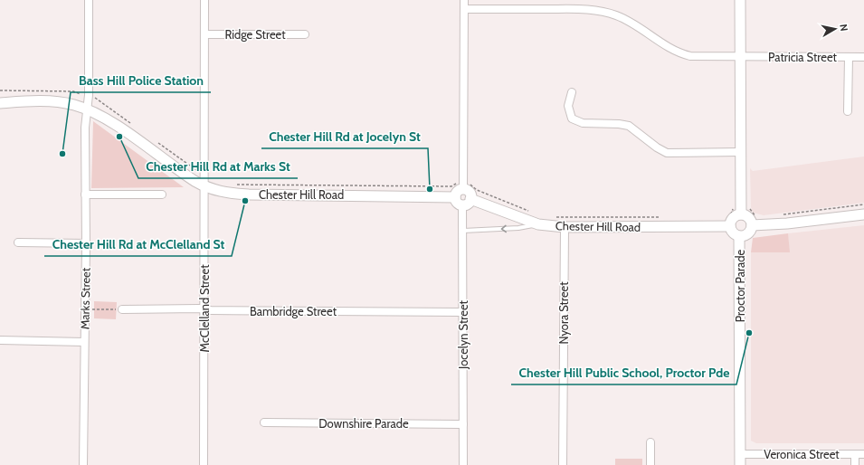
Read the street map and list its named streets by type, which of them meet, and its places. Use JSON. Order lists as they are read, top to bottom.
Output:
{
  "streets": {
    "street": [
      "Ridge Street",
      "Patricia Street",
      "Chester Hill Road",
      "Proctor Parade",
      "Marks Street",
      "McClelland Street",
      "Bambridge Street",
      "Nyora Street",
      "Jocelyn Street",
      "Downshire Parade",
      "Veronica Street"
    ]
  },
  "crossings": [
    ["Ridge Street", "McClelland Street"],
    ["Chester Hill Road", "Proctor Parade"],
    ["Chester Hill Road", "Marks Street"],
    ["Chester Hill Road", "McClelland Street"],
    ["Chester Hill Road", "Nyora Street"],
    ["Chester Hill Road", "Jocelyn Street"],
    ["Proctor Parade", "Veronica Street"],
    ["McClelland Street", "Bambridge Street"],
    ["Bambridge Street", "Jocelyn Street"],
    ["Jocelyn Street", "Downshire Parade"]
  ],
  "places": [
    "Chester Hill Rd at Marks St",
    "Bass Hill Police Station",
    "Chester Hill Rd at Jocelyn St",
    "Chester Hill Rd at McClelland St",
    "Chester Hill Public School, Proctor Pde"
  ],
  "north": "right"
}
